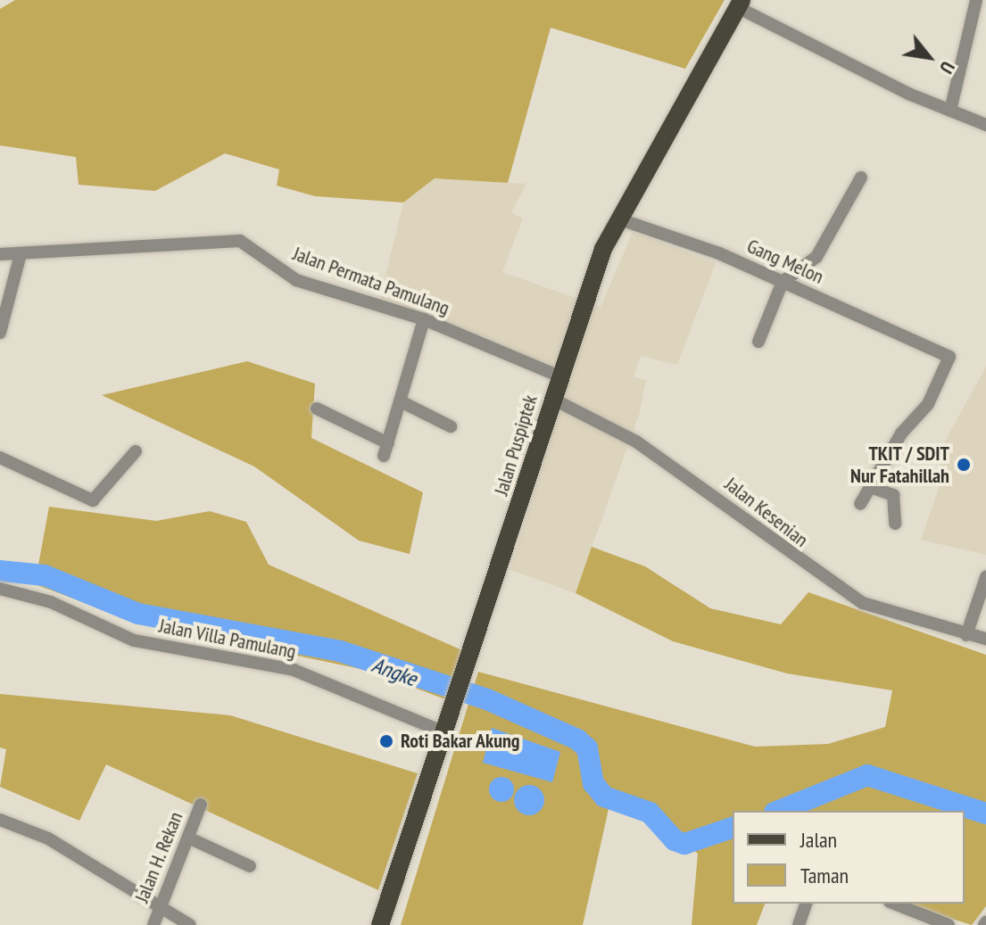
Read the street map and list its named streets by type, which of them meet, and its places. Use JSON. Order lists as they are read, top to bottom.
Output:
{
  "streets": {
    "main road": ["Jalan Puspiptek"],
    "street": [
      "Gang Melon",
      "Jalan Permata Pamulang",
      "Jalan Kesenian",
      "Jalan Villa Pamulang",
      "Jalan H. Rekan"
    ]
  },
  "crossings": [
    ["Gang Melon", "Jalan Puspiptek"],
    ["Jalan Permata Pamulang", "Jalan Puspiptek"],
    ["Jalan Puspiptek", "Jalan Kesenian"],
    ["Jalan Puspiptek", "Jalan Villa Pamulang"]
  ],
  "water": ["Angke"],
  "places": ["TKIT / SDIT Nur Fatahillah", "Roti Bakar Akung"],
  "legend": ["Jalan", "Taman"],
  "north": "bottom right"
}
